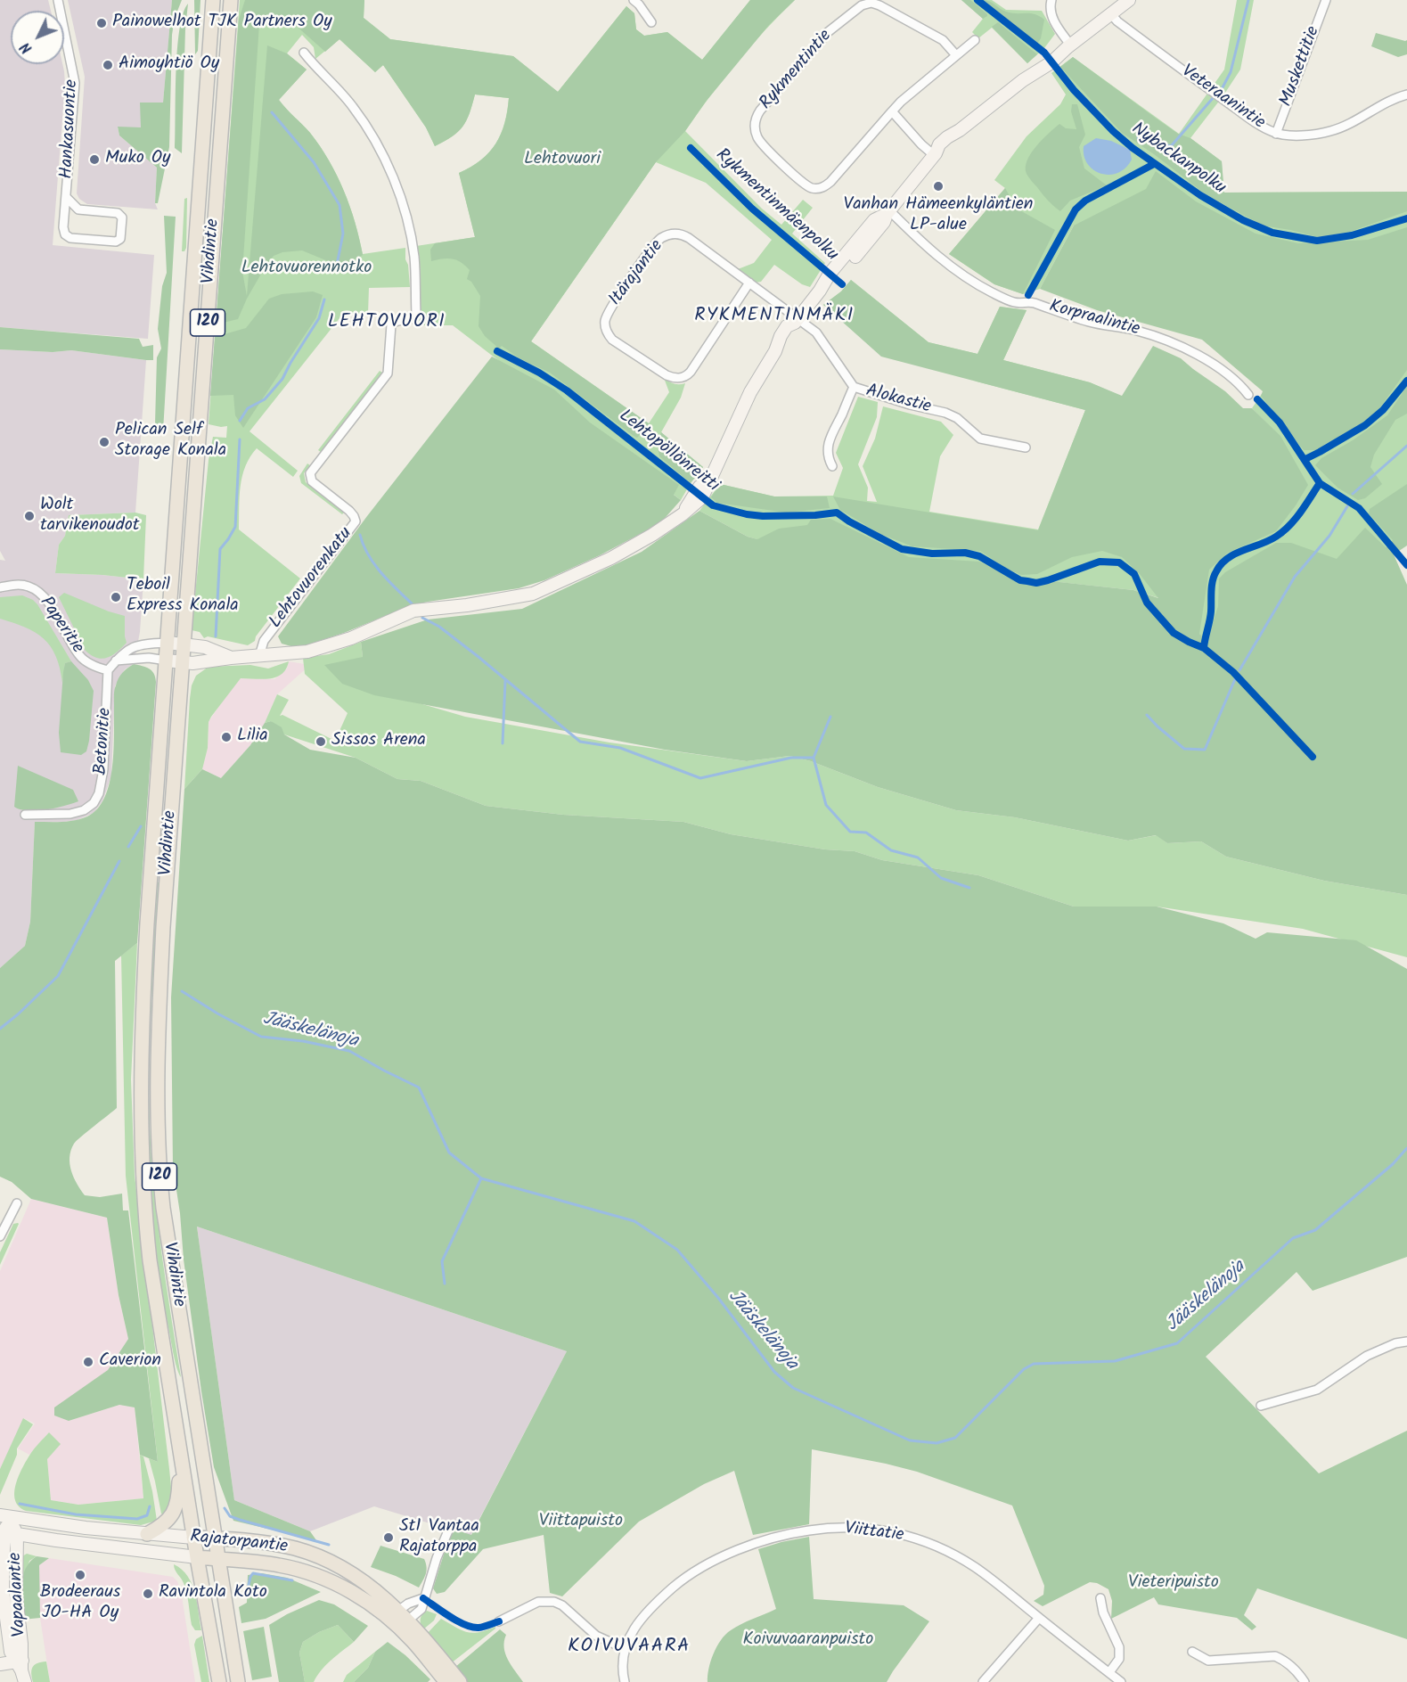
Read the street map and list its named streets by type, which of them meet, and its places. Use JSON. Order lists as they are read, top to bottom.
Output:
{
  "streets": {
    "main road": ["Vihdintie", "120", "Rajatorpantie"],
    "street": [
      "Muskettitie",
      "Rykmentintie",
      "Veteraanintie",
      "Hankasuontie",
      "Itärajantie",
      "Korpraalintie",
      "Alokastie",
      "Lehtovuorenkatu",
      "Paperitie",
      "Betonitie",
      "Viittatie",
      "Vapaalantie"
    ],
    "cycle path": ["Nybackanpolku", "Rykmentinmäenpolku", "Lehtopöllönreitti"]
  },
  "crossings": [
    ["Muskettitie", "Veteraanintie"],
    ["Vihdintie", "Rajatorpantie"],
    ["Itärajantie", "Alokastie"],
    ["Paperitie", "Betonitie"],
    ["Rajatorpantie", "Vapaalantie"]
  ],
  "districts": ["RYKMENTINMÄKI", "LEHTOVUORI", "KOIVUVAARA"],
  "water": ["Jääskelänoja"],
  "parks": [
    "Lehtovuori",
    "Lehtovuorennotko",
    "Viittapuisto",
    "Vieteripuisto",
    "Koivuvaaranpuisto"
  ],
  "places": [
    "Painowelhot TJK Partners Oy",
    "Aimoyhtiö Oy",
    "Muko Oy",
    "Vanhan Hämeenkyläntien LP-alue",
    "Pelican Self Storage Konala",
    "Wolt tarvikenoudot",
    "Teboil Express Konala",
    "Lilia",
    "Sissos Arena",
    "Caverion",
    "St1 Vantaa Rajatorppa",
    "Brodeeraus JO-HA Oy",
    "Ravintola Koto"
  ],
  "north": "bottom left"
}
